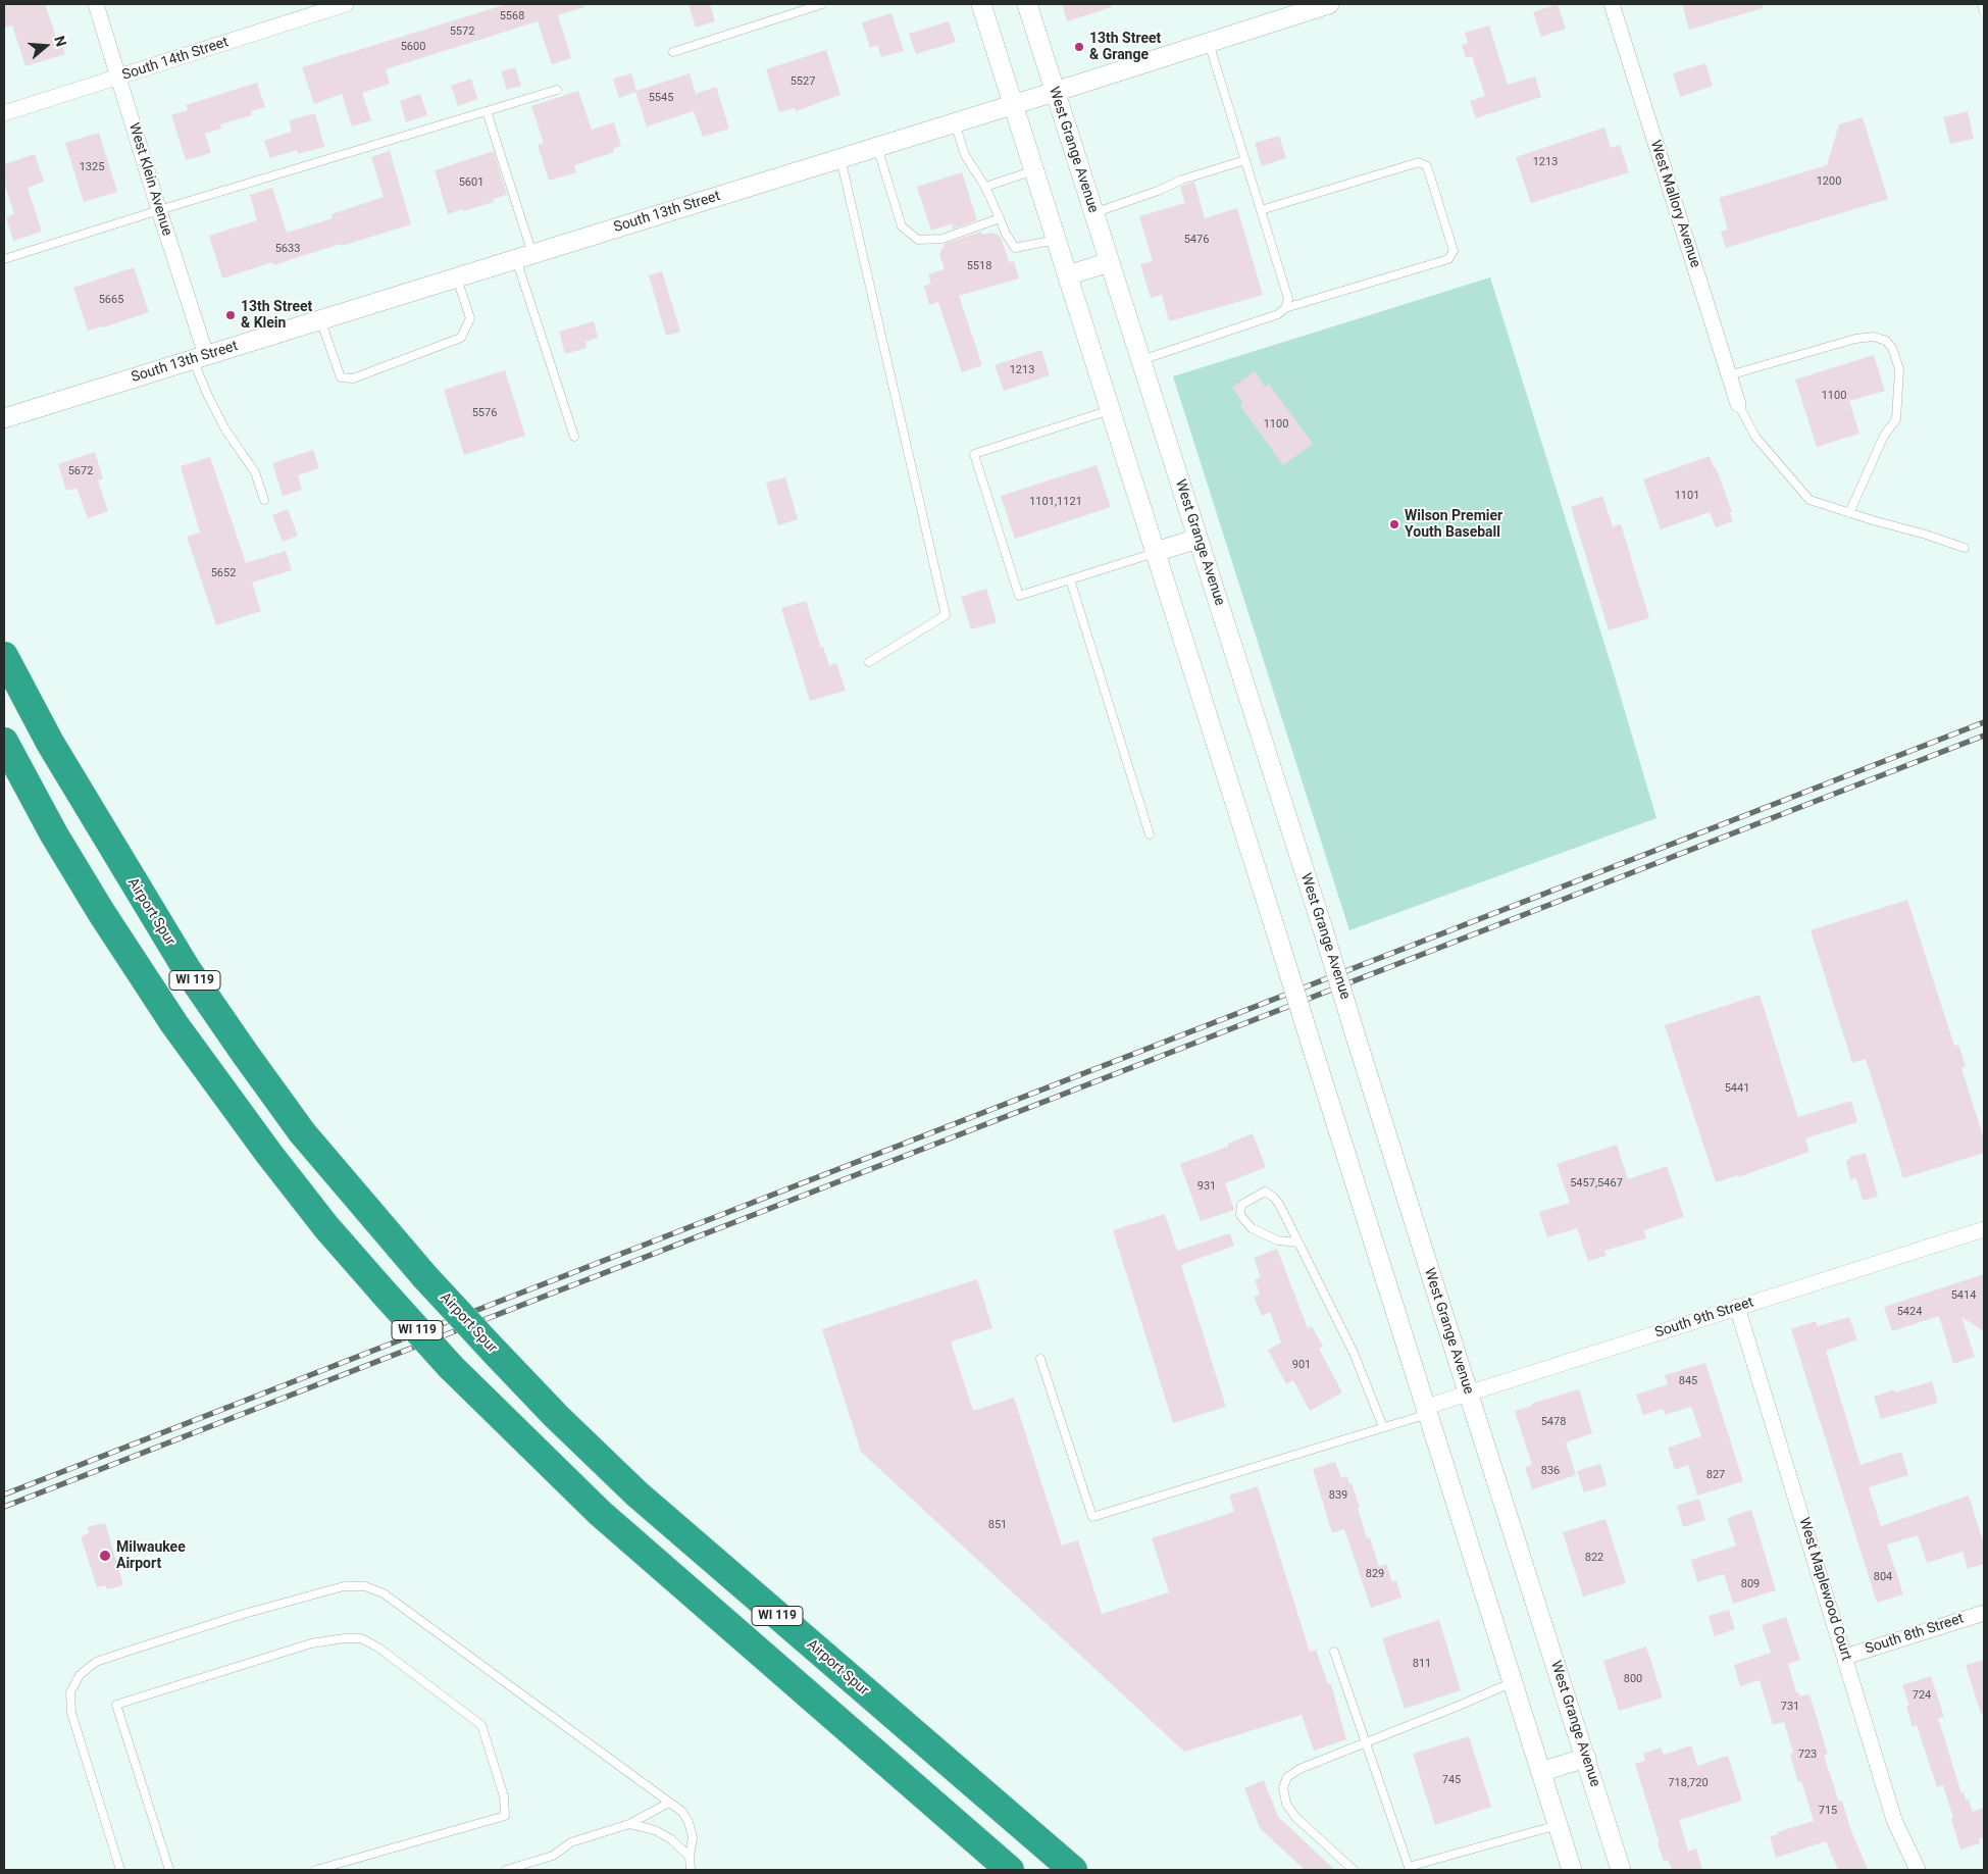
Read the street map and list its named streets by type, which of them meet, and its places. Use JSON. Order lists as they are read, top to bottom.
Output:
{
  "streets": {
    "highway": ["Airport Spur", "WI 119"],
    "street": [
      "South 14th Street",
      "West Grange Avenue",
      "West Klein Avenue",
      "West Mallory Avenue",
      "South 13th Street",
      "South 9th Street",
      "West Maplewood Court",
      "South 8th Street"
    ]
  },
  "crossings": [
    ["South 14th Street", "West Klein Avenue"],
    ["West Grange Avenue", "South 13th Street"],
    ["West Grange Avenue", "South 9th Street"],
    ["West Klein Avenue", "South 13th Street"],
    ["South 9th Street", "West Maplewood Court"],
    ["West Maplewood Court", "South 8th Street"]
  ],
  "places": [
    "13th Street & Grange",
    "13th Street & Klein",
    "Wilson Premier Youth Baseball",
    "Milwaukee Airport"
  ],
  "house_numbers": [
    "5568",
    "5572",
    "5600",
    "5527",
    "5545",
    "1213",
    "1325",
    "1200",
    "5601",
    "5476",
    "5633",
    "5518",
    "5665",
    "1213",
    "1100",
    "5576",
    "1100",
    "5672",
    "1101",
    "1101,1121",
    "5652",
    "5441",
    "5457,5467",
    "931",
    "5414",
    "5424",
    "901",
    "845",
    "5478",
    "836",
    "827",
    "839",
    "851",
    "822",
    "829",
    "804",
    "809",
    "811",
    "800",
    "724",
    "731",
    "723",
    "745",
    "718,720",
    "715"
  ],
  "north": "right"
}
